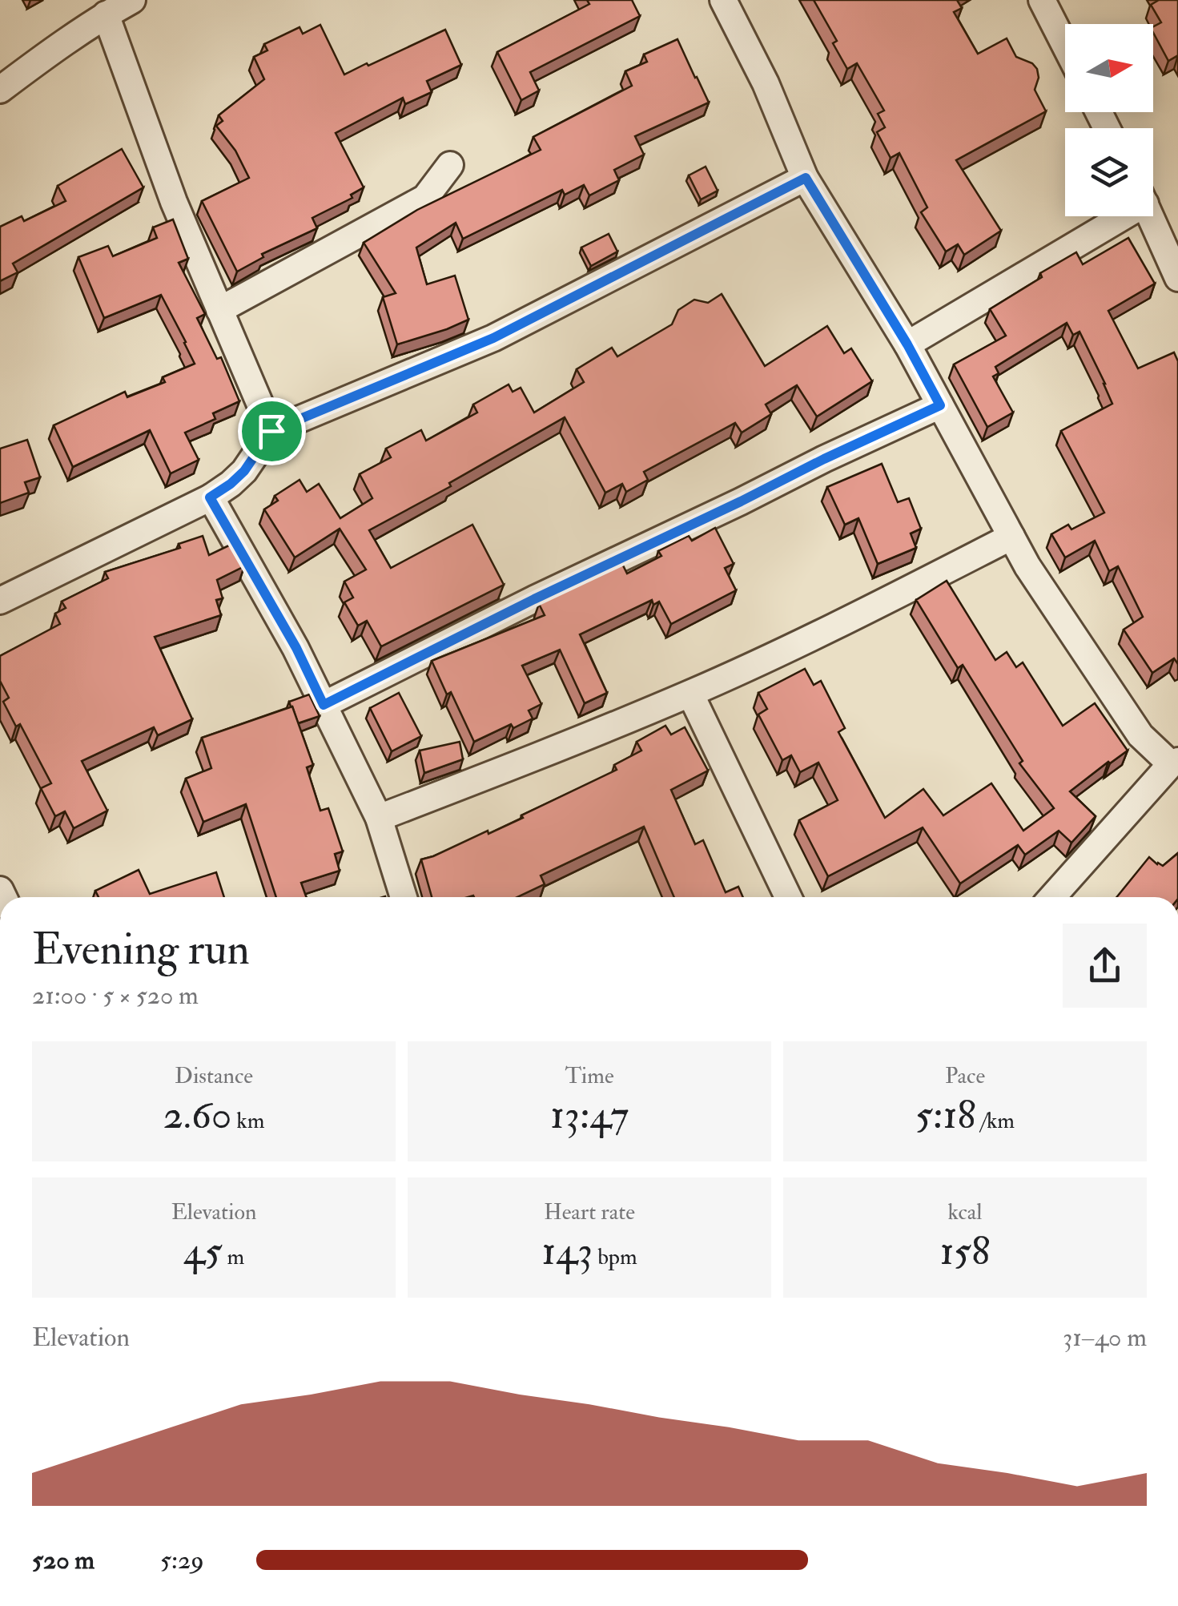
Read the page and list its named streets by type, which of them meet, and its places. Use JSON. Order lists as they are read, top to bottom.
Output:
{
  "north": "right",
  "page": {
    "heading": ["Evening run", "21:00 · 5 × 520 m"],
    "stats": [
      ["Distance", "2.60 km"],
      ["Time", "13:47"],
      ["Pace", "5:18 /km"],
      ["Elevation", "45 m"],
      ["Heart rate", "143 bpm"],
      ["kcal", "158"]
    ],
    "chart": ["Elevation", "31–40 m"],
    "list": [
      {
        "name": "520 m",
        "note": "5:29"
      }
    ]
  }
}
